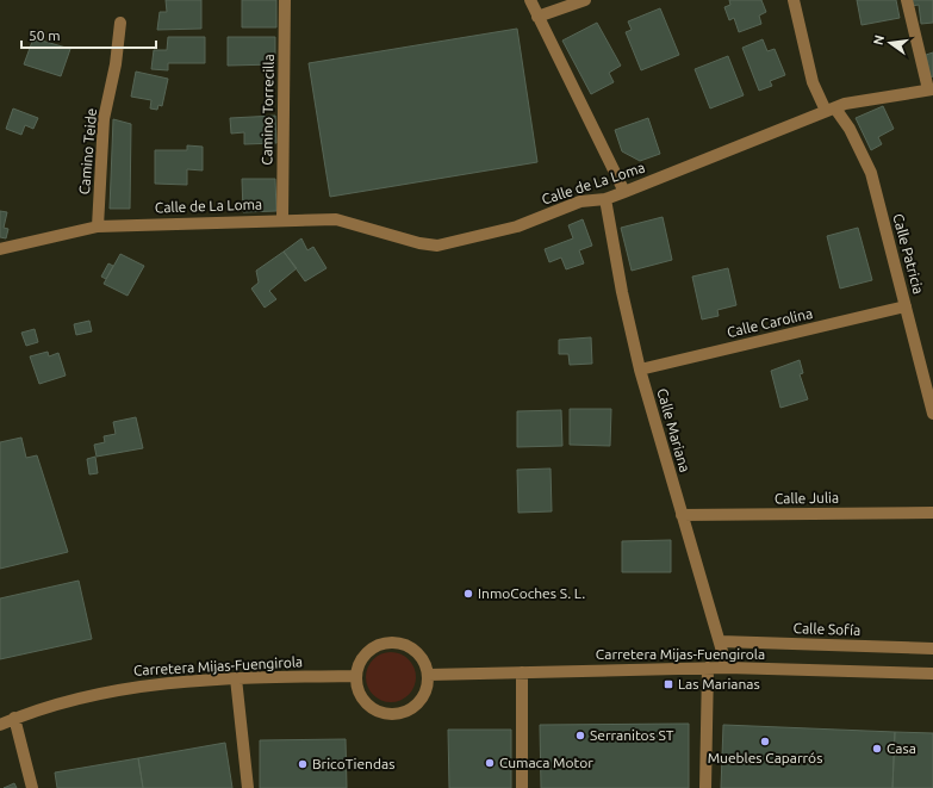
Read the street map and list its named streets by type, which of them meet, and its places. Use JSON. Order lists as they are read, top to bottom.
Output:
{
  "streets": {
    "street": [
      "Camino Torrecilla",
      "Camino Teide",
      "Calle de La Loma",
      "Calle Patricia",
      "Calle Carolina",
      "Calle Mariana",
      "Calle Julia",
      "Calle Sofía",
      "Carretera Mijas-Fuengirola"
    ]
  },
  "crossings": [
    ["Camino Torrecilla", "Calle de La Loma"],
    ["Camino Teide", "Calle de La Loma"],
    ["Calle de La Loma", "Calle Patricia"],
    ["Calle de La Loma", "Calle Mariana"],
    ["Calle Patricia", "Calle Carolina"],
    ["Calle Carolina", "Calle Mariana"],
    ["Calle Mariana", "Calle Julia"],
    ["Calle Mariana", "Calle Sofía"],
    ["Calle Mariana", "Carretera Mijas-Fuengirola"]
  ],
  "places": {
    "other": [
      "InmoCoches S. L.",
      "Serranitos ST",
      "Muebles Caparrós",
      "Casa",
      "Cumaca Motor",
      "BricoTiendas"
    ],
    "transit": ["Las Marianas"]
  },
  "scale_bar": "50 m",
  "north": "left"
}
